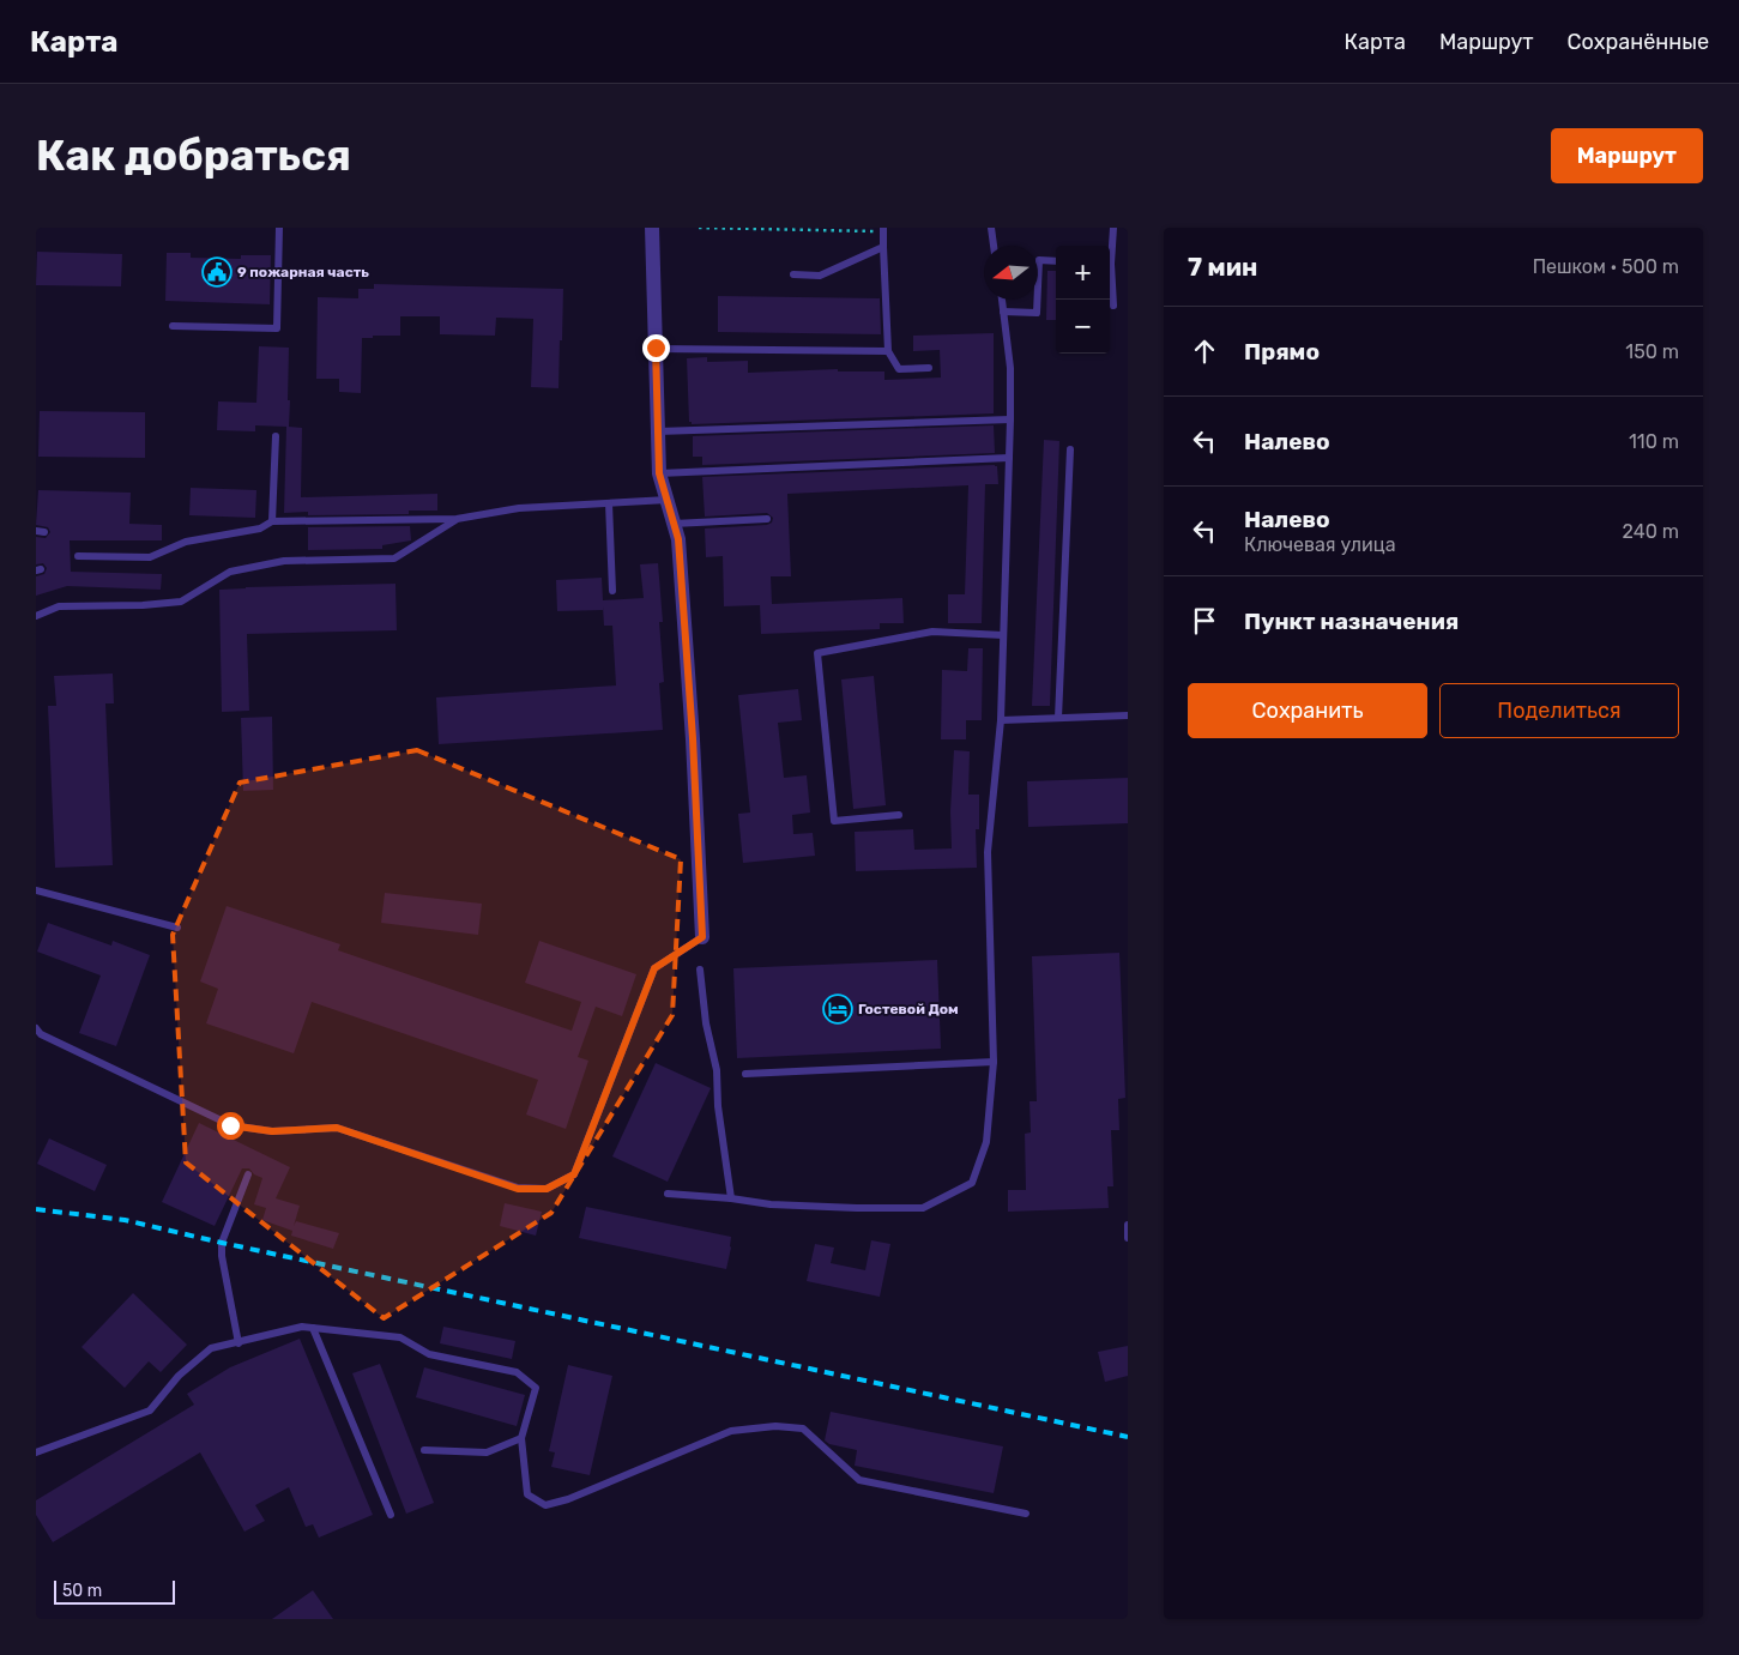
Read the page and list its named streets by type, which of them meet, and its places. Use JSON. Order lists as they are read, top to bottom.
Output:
{
  "places": {
    "public building": ["9 пожарная часть"],
    "hotel": ["Гостевой Дом"]
  },
  "scale_bar": "50 m",
  "north": "left",
  "page": {
    "header": "Карта",
    "nav": ["Карта", "Маршрут", "Сохранённые"],
    "buttons": [
      "Маршрут",
      ["Сохранить", "Поделиться"]
    ],
    "title": "Как добраться",
    "heading": ["7 мин", "Пешком · 500 m"],
    "map_buttons": ["+", "−"],
    "list": [
      ["Прямо", "150 m"],
      ["Налево", "110 m"],
      ["Налево", "Ключевая улица", "240 m"],
      "Пункт назначения"
    ],
    "scale": "50 m"
  }
}
